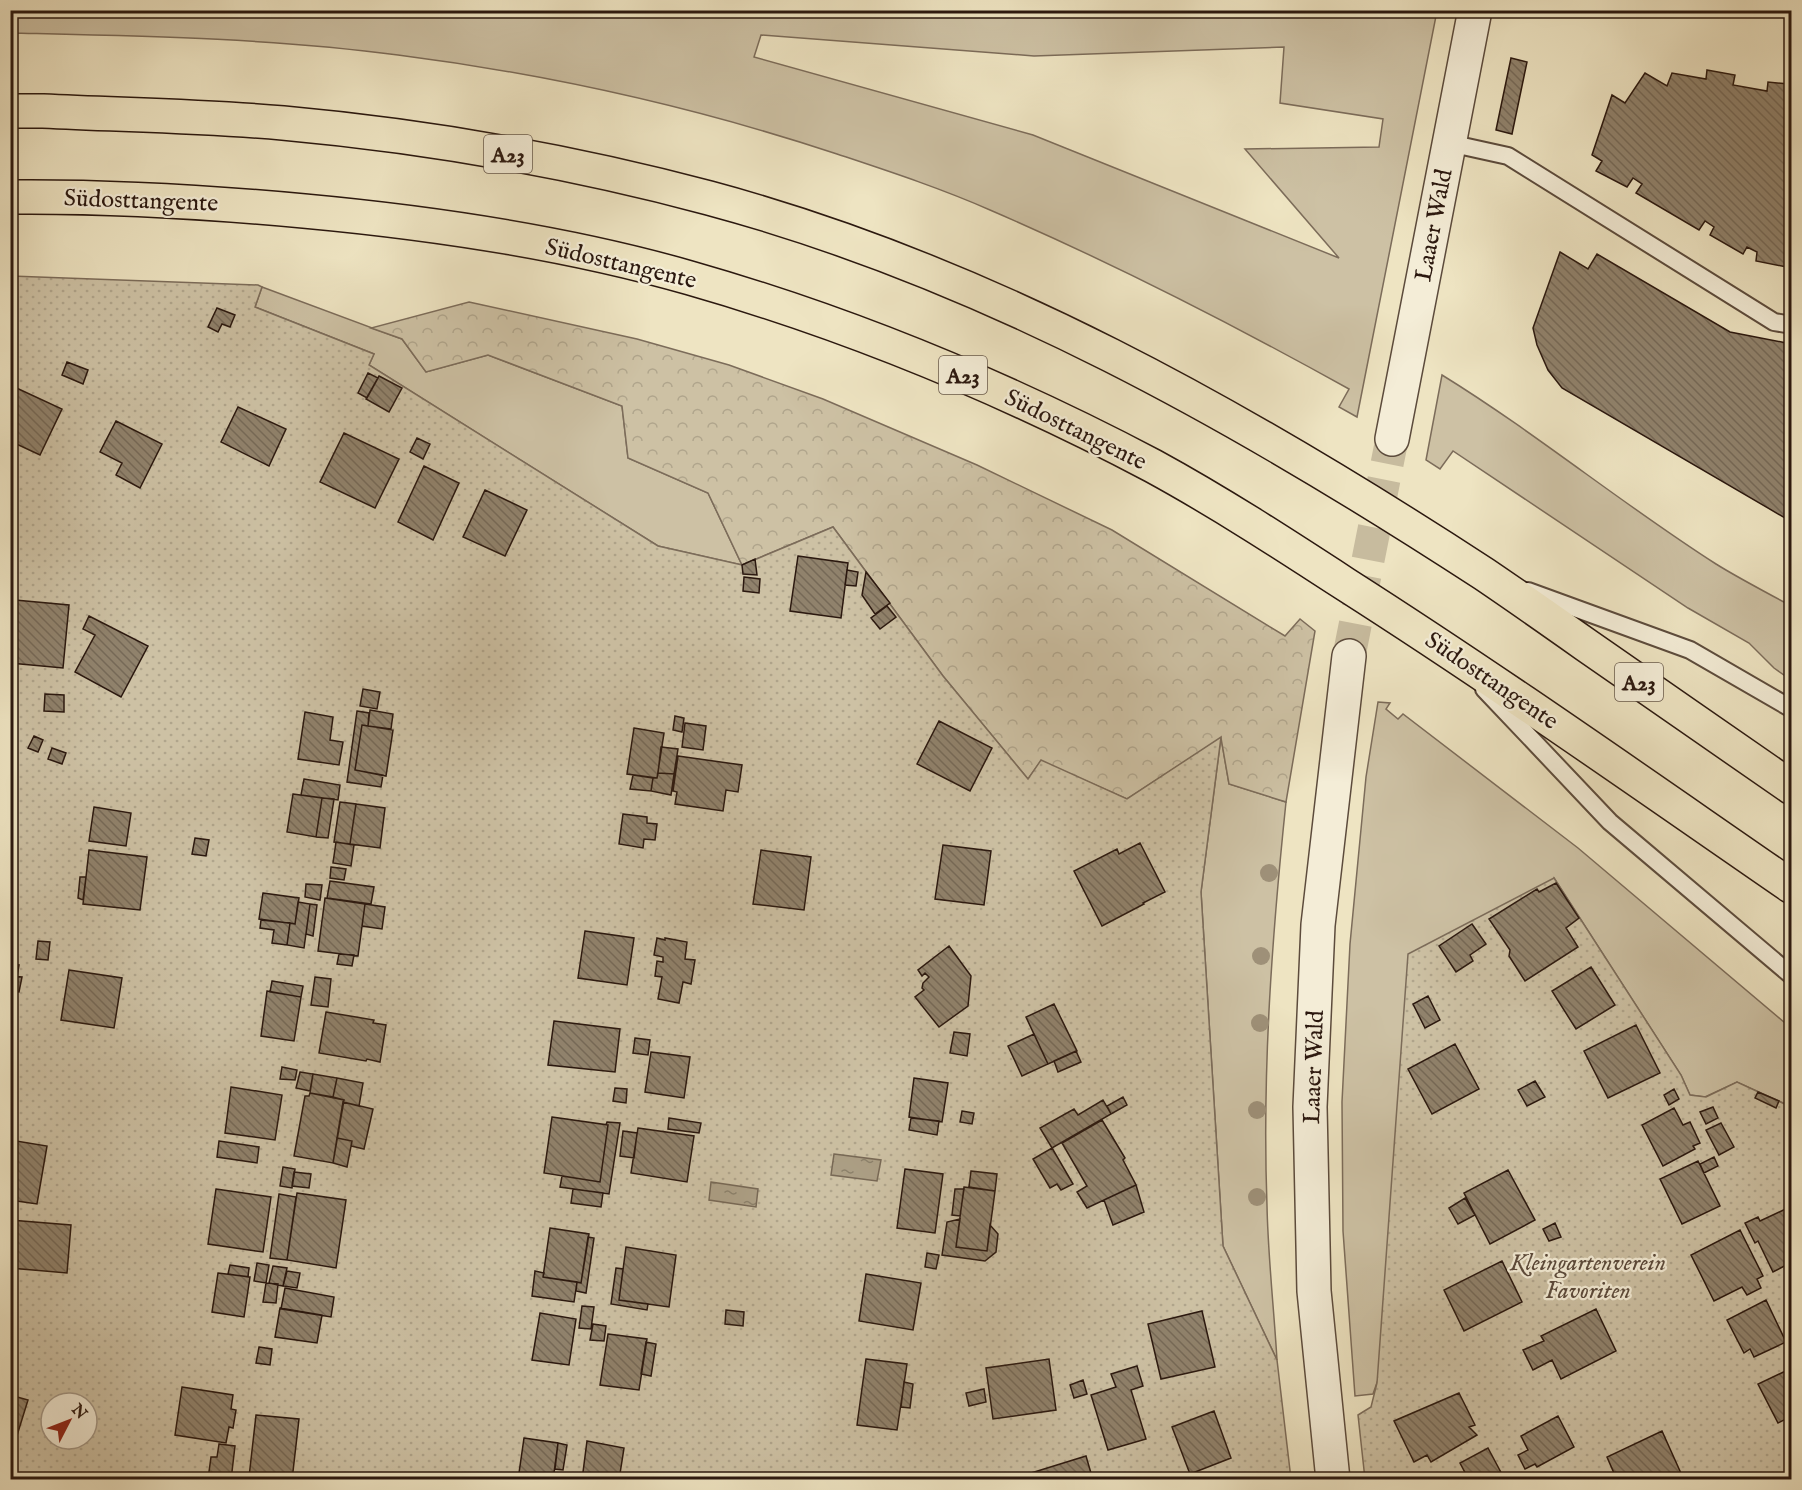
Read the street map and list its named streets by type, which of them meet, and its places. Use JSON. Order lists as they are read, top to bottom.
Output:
{
  "streets": {
    "highway": ["A23", "Südosttangente"],
    "street": ["Laaer Wald"]
  },
  "parks": ["Kleingartenverein Favoriten"],
  "north": "top right"
}
